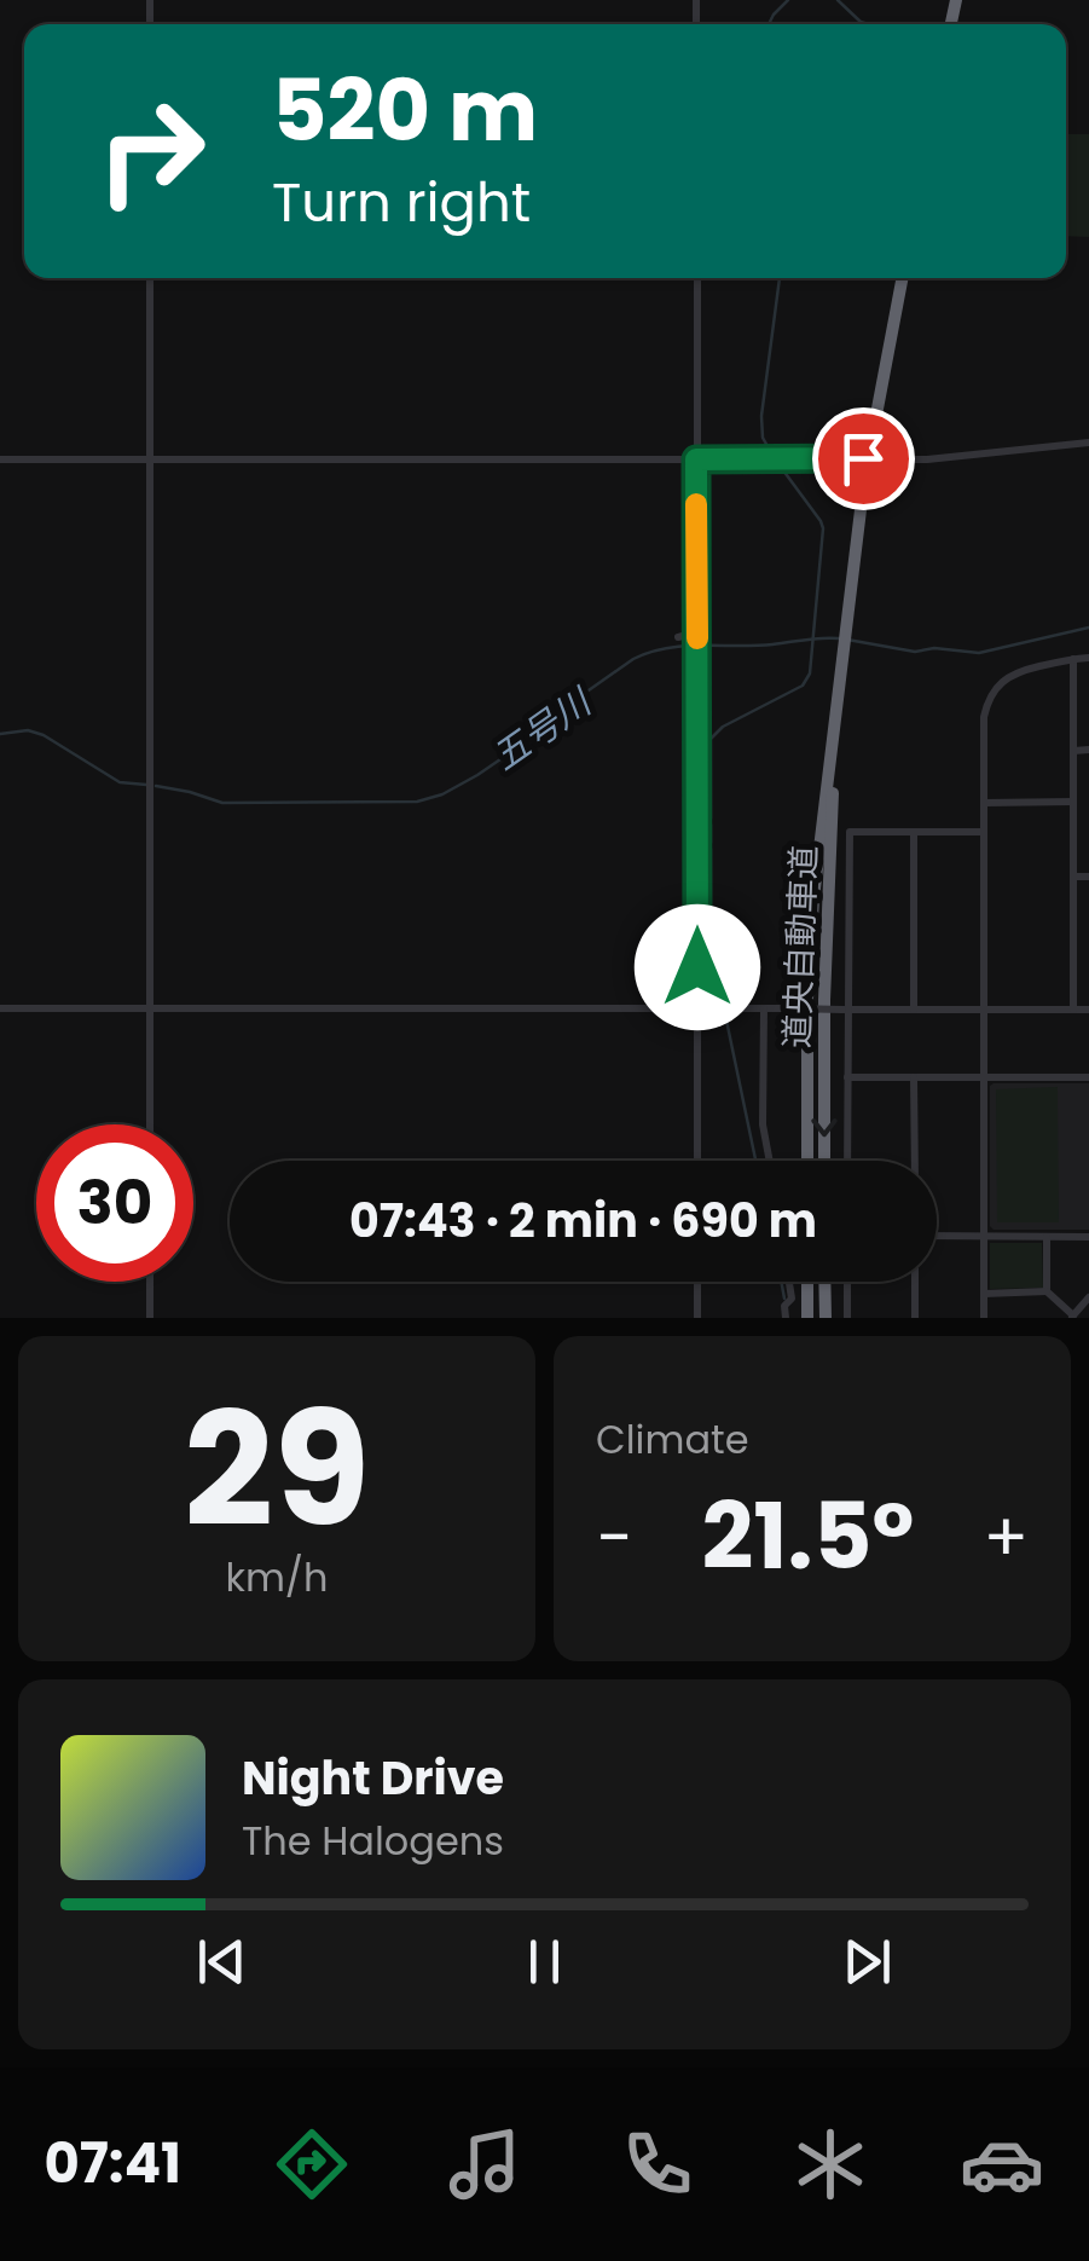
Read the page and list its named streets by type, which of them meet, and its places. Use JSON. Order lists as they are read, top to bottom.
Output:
{
  "streets": {
    "highway": ["道央自動車道"]
  },
  "water": ["五号川"],
  "page": {
    "turn": ["520 m", "Turn right"],
    "limit": "30",
    "trip": "07:43 · 2 min · 690 m",
    "tile": [
      ["29", "km/h"],
      "Climate"
    ],
    "heat": ["−", "21.5°", "+"],
    "song": ["Night Drive", "The Halogens"],
    "tabs": "07:41"
  }
}
